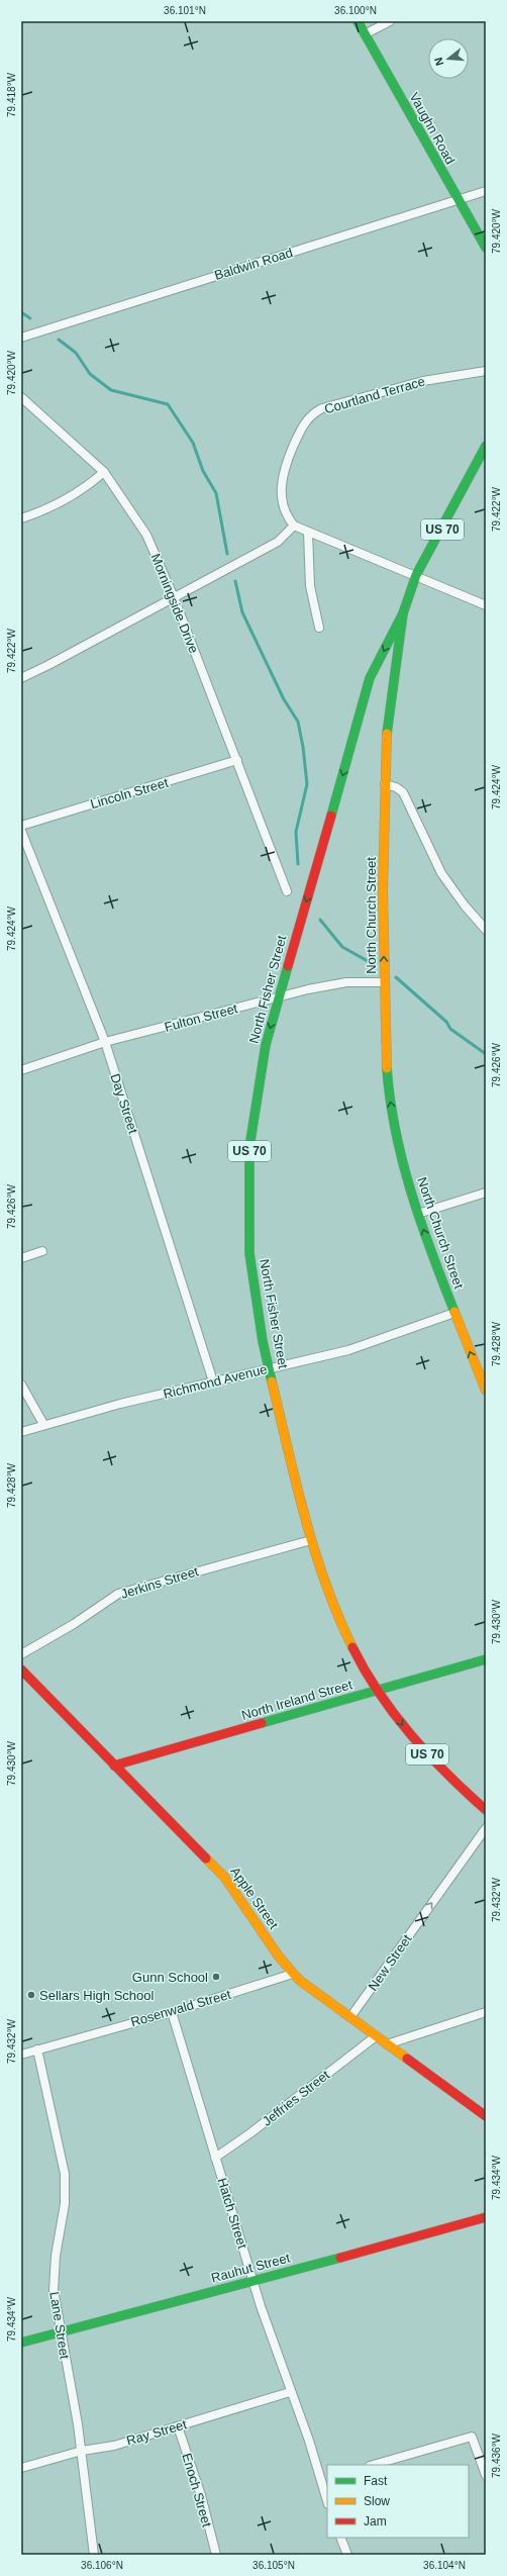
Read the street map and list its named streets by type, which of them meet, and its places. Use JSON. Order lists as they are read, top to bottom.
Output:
{
  "streets": {
    "main road": [
      "Vaughn Road",
      "US 70",
      "North Church Street",
      "North Fisher Street",
      "North Ireland Street",
      "Apple Street",
      "Rauhut Street"
    ],
    "street": [
      "Baldwin Road",
      "Courtland Terrace",
      "Morningside Drive",
      "Lincoln Street",
      "Fulton Street",
      "Day Street",
      "Richmond Avenue",
      "Jerkins Street",
      "New Street",
      "Rosenwald Street",
      "Jeffries Street",
      "Hatch Street",
      "Lane Street",
      "Ray Street",
      "Enoch Street"
    ]
  },
  "crossings": [
    ["Vaughn Road", "Baldwin Road"],
    ["Morningside Drive", "Lincoln Street"],
    ["North Church Street", "North Fisher Street"],
    ["North Church Street", "Fulton Street"],
    ["North Church Street", "Richmond Avenue"],
    ["North Fisher Street", "Fulton Street"],
    ["North Fisher Street", "Richmond Avenue"],
    ["North Fisher Street", "Jerkins Street"],
    ["North Fisher Street", "North Ireland Street"],
    ["Fulton Street", "Day Street"],
    ["Day Street", "Richmond Avenue"],
    ["North Ireland Street", "Apple Street"],
    ["Apple Street", "New Street"],
    ["Apple Street", "Rosenwald Street"],
    ["Apple Street", "Jeffries Street"],
    ["Rosenwald Street", "Hatch Street"],
    ["Rosenwald Street", "Lane Street"],
    ["Jeffries Street", "Hatch Street"],
    ["Hatch Street", "Rauhut Street"],
    ["Hatch Street", "Ray Street"],
    ["Rauhut Street", "Lane Street"],
    ["Lane Street", "Ray Street"],
    ["Ray Street", "Enoch Street"]
  ],
  "one_way": ["North Church Street", "North Fisher Street", "New Street"],
  "places": ["Gunn School", "Sellars High School"],
  "legend": ["Fast", "Slow", "Jam"],
  "north": "left",
  "coordinates": [
    "36.101°N",
    "36.100°N",
    "79.418°W",
    "79.420°W",
    "79.422°W",
    "79.424°W",
    "79.426°W",
    "79.428°W",
    "79.430°W",
    "79.432°W",
    "79.434°W",
    "79.436°W",
    "36.106°N",
    "36.105°N",
    "36.104°N"
  ]
}
